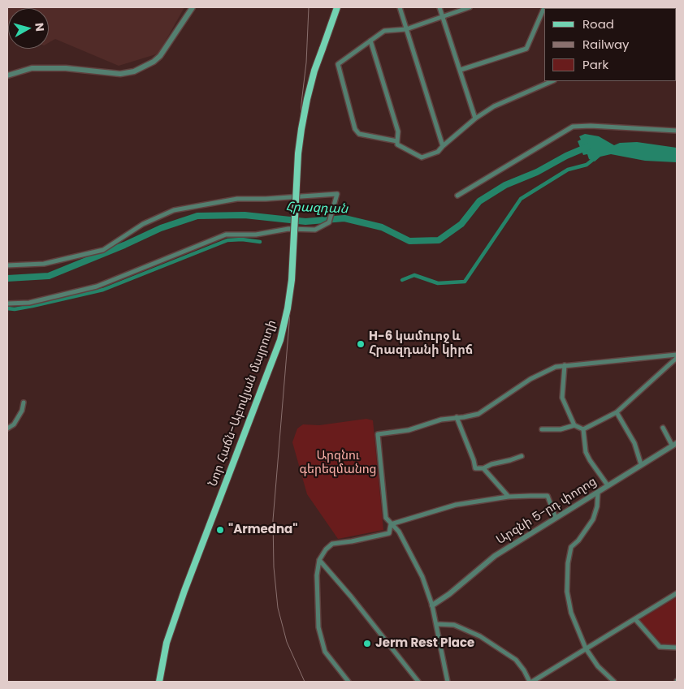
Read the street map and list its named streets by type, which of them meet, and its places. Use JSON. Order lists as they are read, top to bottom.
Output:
{
  "streets": {
    "main road": ["Նոր Հաճն-Աբովյան մայրուղի"],
    "street": ["Արզնի 5-րդ փողոց"]
  },
  "water": ["Հրազդան"],
  "parks": ["Արզնու գերեզմանոց"],
  "places": ["H-6 կամուրջ և Հրազդանի կիրճ", "\"Armedna\"", "Jerm Rest Place"],
  "legend": ["Road", "Railway", "Park"],
  "north": "right"
}
